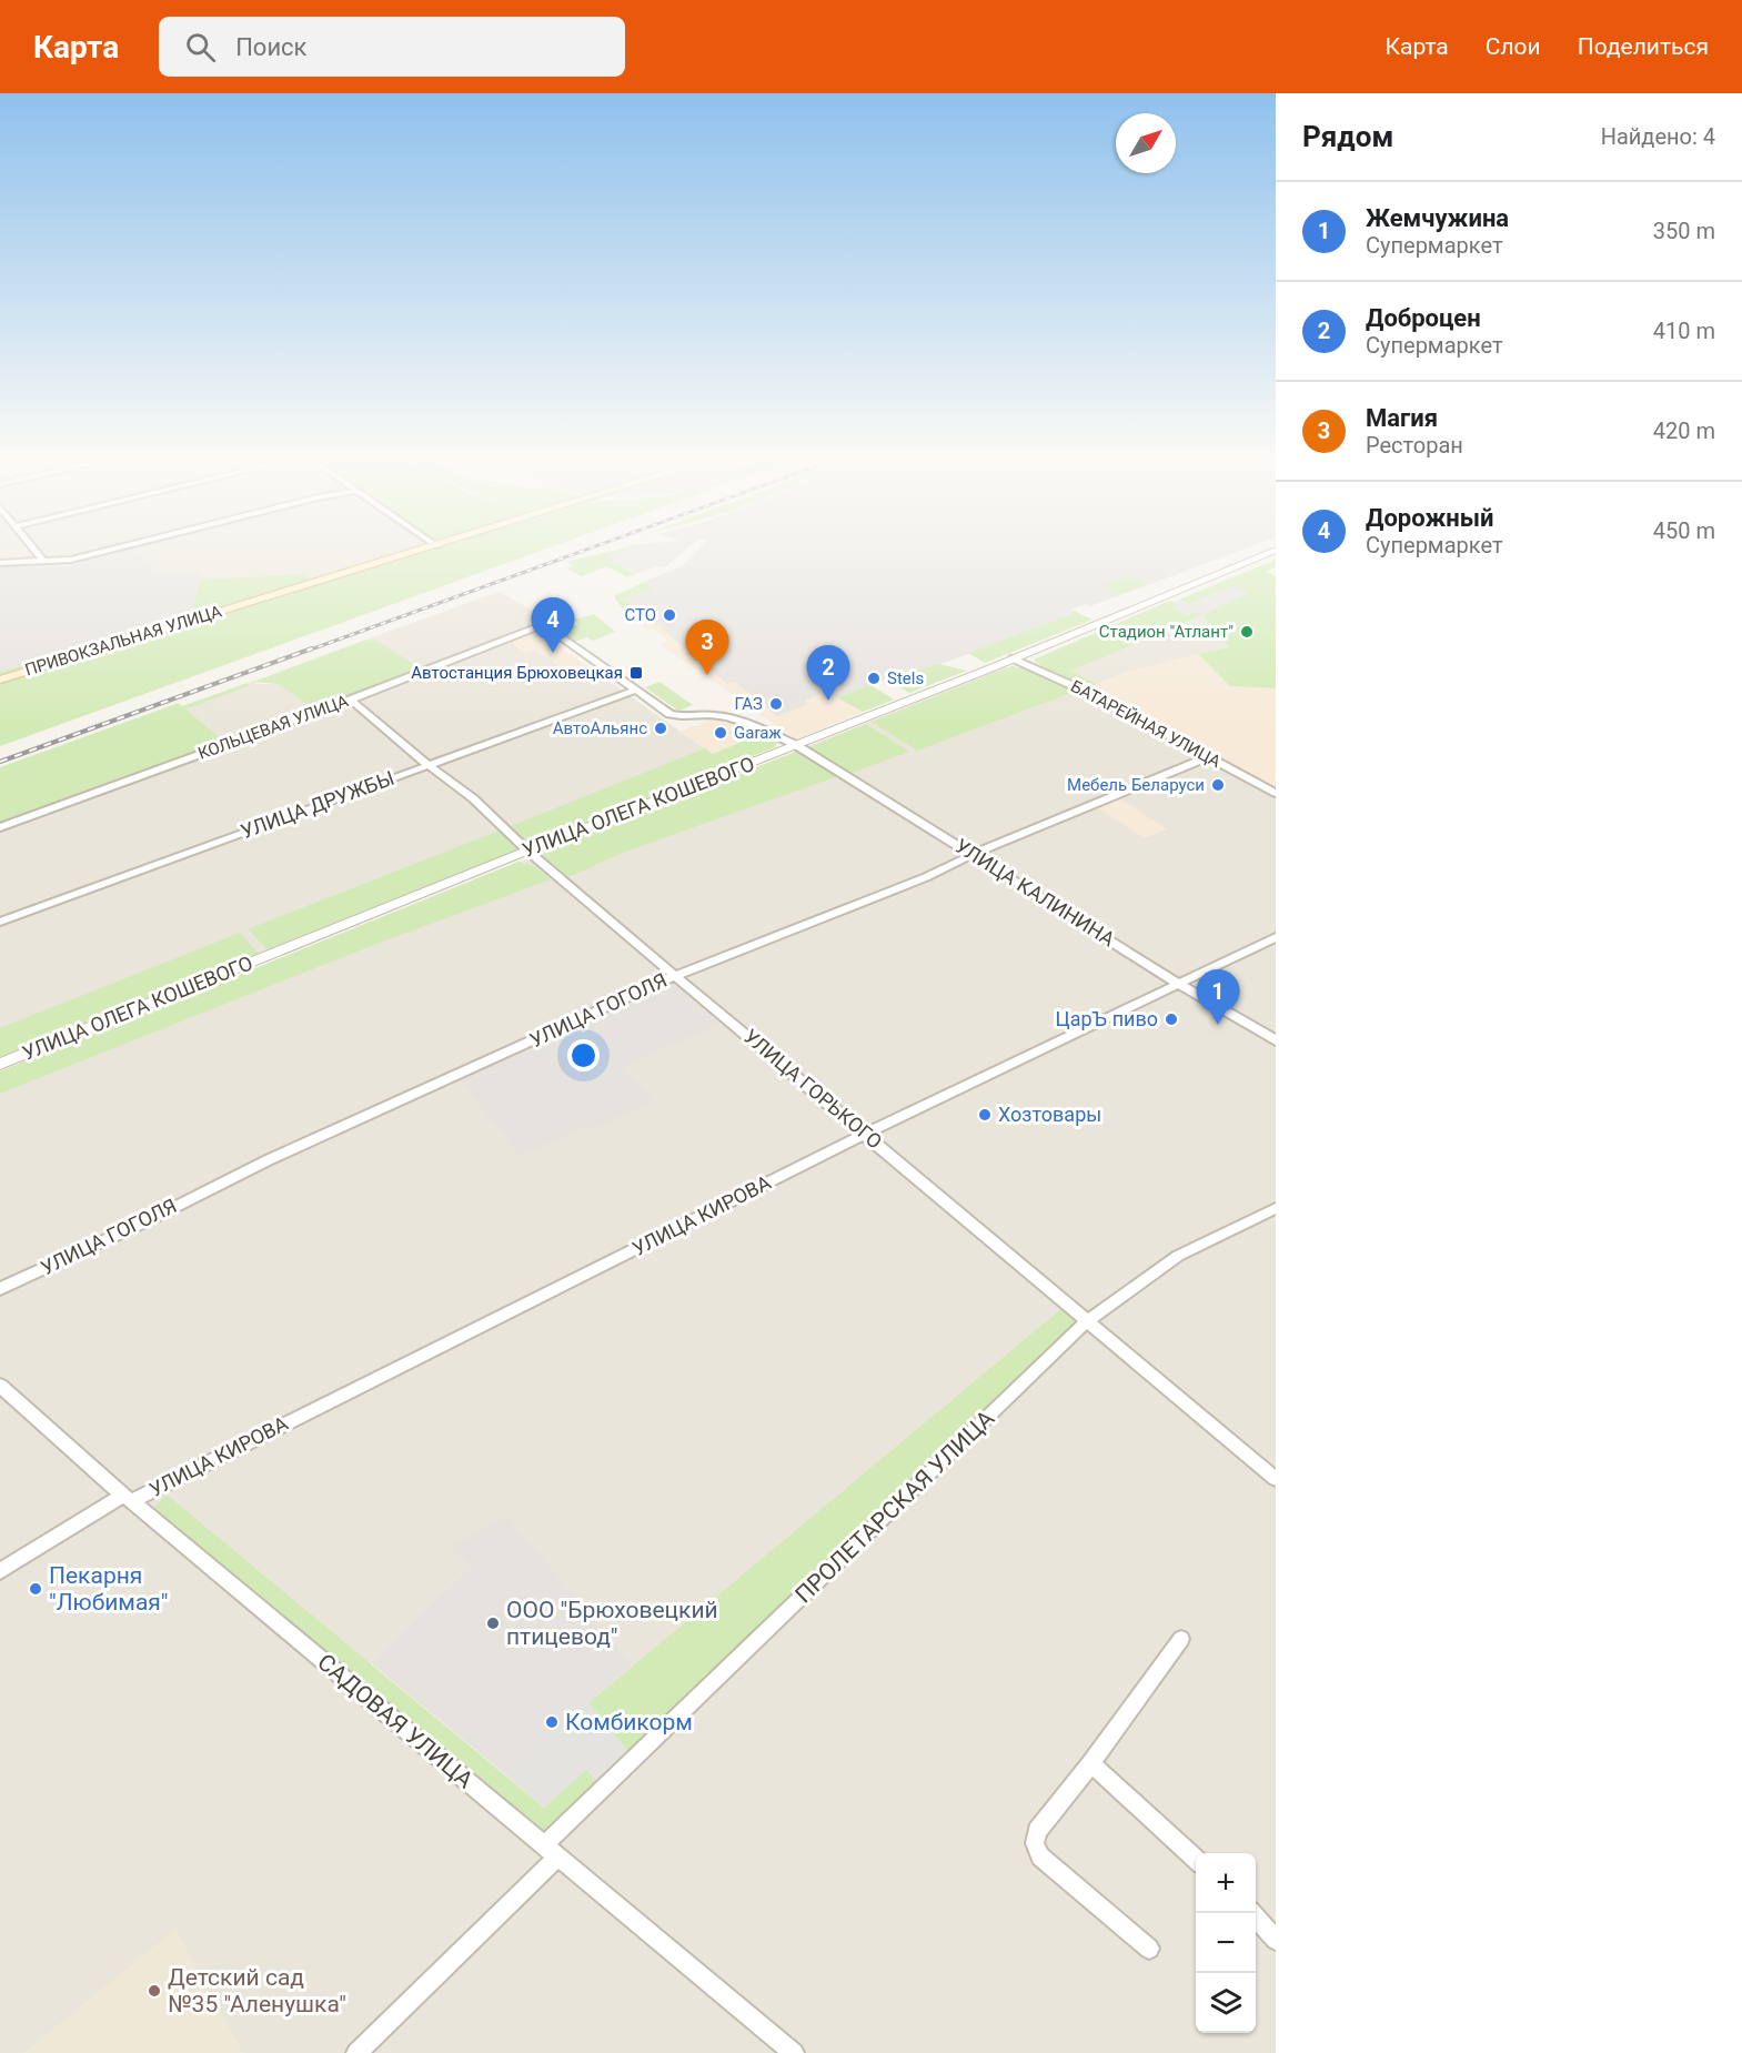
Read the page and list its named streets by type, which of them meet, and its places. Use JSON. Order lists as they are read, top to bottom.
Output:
{
  "streets": {
    "main road": ["ПРИВОКЗАЛЬНАЯ УЛИЦА"],
    "street": [
      "БАТАРЕЙНАЯ УЛИЦА",
      "КОЛЬЦЕВАЯ УЛИЦА",
      "УЛИЦА ДРУЖБЫ",
      "УЛИЦА ОЛЕГА КОШЕВОГО",
      "УЛИЦА КАЛИНИНА",
      "УЛИЦА ГОГОЛЯ",
      "УЛИЦА ГОРЬКОГО",
      "УЛИЦА КИРОВА",
      "ПРОЛЕТАРСКАЯ УЛИЦА",
      "САДОВАЯ УЛИЦА"
    ]
  },
  "crossings": [
    ["БАТАРЕЙНАЯ УЛИЦА", "УЛИЦА ОЛЕГА КОШЕВОГО"],
    ["БАТАРЕЙНАЯ УЛИЦА", "УЛИЦА ГОГОЛЯ"],
    ["КОЛЬЦЕВАЯ УЛИЦА", "УЛИЦА КАЛИНИНА"],
    ["КОЛЬЦЕВАЯ УЛИЦА", "УЛИЦА ГОРЬКОГО"],
    ["УЛИЦА ДРУЖБЫ", "УЛИЦА КАЛИНИНА"],
    ["УЛИЦА ДРУЖБЫ", "УЛИЦА ГОРЬКОГО"],
    ["УЛИЦА ОЛЕГА КОШЕВОГО", "УЛИЦА КАЛИНИНА"],
    ["УЛИЦА ОЛЕГА КОШЕВОГО", "УЛИЦА ГОРЬКОГО"],
    ["УЛИЦА КАЛИНИНА", "УЛИЦА ГОГОЛЯ"],
    ["УЛИЦА КАЛИНИНА", "УЛИЦА КИРОВА"],
    ["УЛИЦА ГОГОЛЯ", "УЛИЦА ГОРЬКОГО"],
    ["УЛИЦА ГОРЬКОГО", "УЛИЦА КИРОВА"],
    ["УЛИЦА ГОРЬКОГО", "ПРОЛЕТАРСКАЯ УЛИЦА"],
    ["УЛИЦА КИРОВА", "САДОВАЯ УЛИЦА"],
    ["ПРОЛЕТАРСКАЯ УЛИЦА", "САДОВАЯ УЛИЦА"]
  ],
  "places": {
    "other": [
      "СТО",
      "Стадион \"Атлант\"",
      "Stels",
      "ГАЗ",
      "АвтоАльянс",
      "Garaж",
      "Мебель Беларуси",
      "ЦарЪ пиво",
      "Хозтовары",
      "Пекарня \"Любимая\"",
      "ООО \"Брюховецкий птицевод\"",
      "Комбикорм",
      "Детский сад №35 \"Аленушка\""
    ],
    "transit": ["Автостанция Брюховецкая"]
  },
  "north": "top right",
  "page": {
    "header": "Карта",
    "search": "Поиск",
    "nav": ["Карта", "Слои", "Поделиться"],
    "heading": ["Рядом", "Найдено: 4"],
    "list": [
      {
        "mark": "1",
        "name": "Жемчужина",
        "note": "Супермаркет",
        "value": "350 m"
      },
      {
        "mark": "2",
        "name": "Доброцен",
        "note": "Супермаркет",
        "value": "410 m"
      },
      {
        "mark": "3",
        "name": "Магия",
        "note": "Ресторан",
        "value": "420 m"
      },
      {
        "mark": "4",
        "name": "Дорожный",
        "note": "Супермаркет",
        "value": "450 m"
      }
    ],
    "pins": [
      "4",
      "3",
      "2",
      "1"
    ],
    "map_buttons": ["+", "−"]
  }
}
